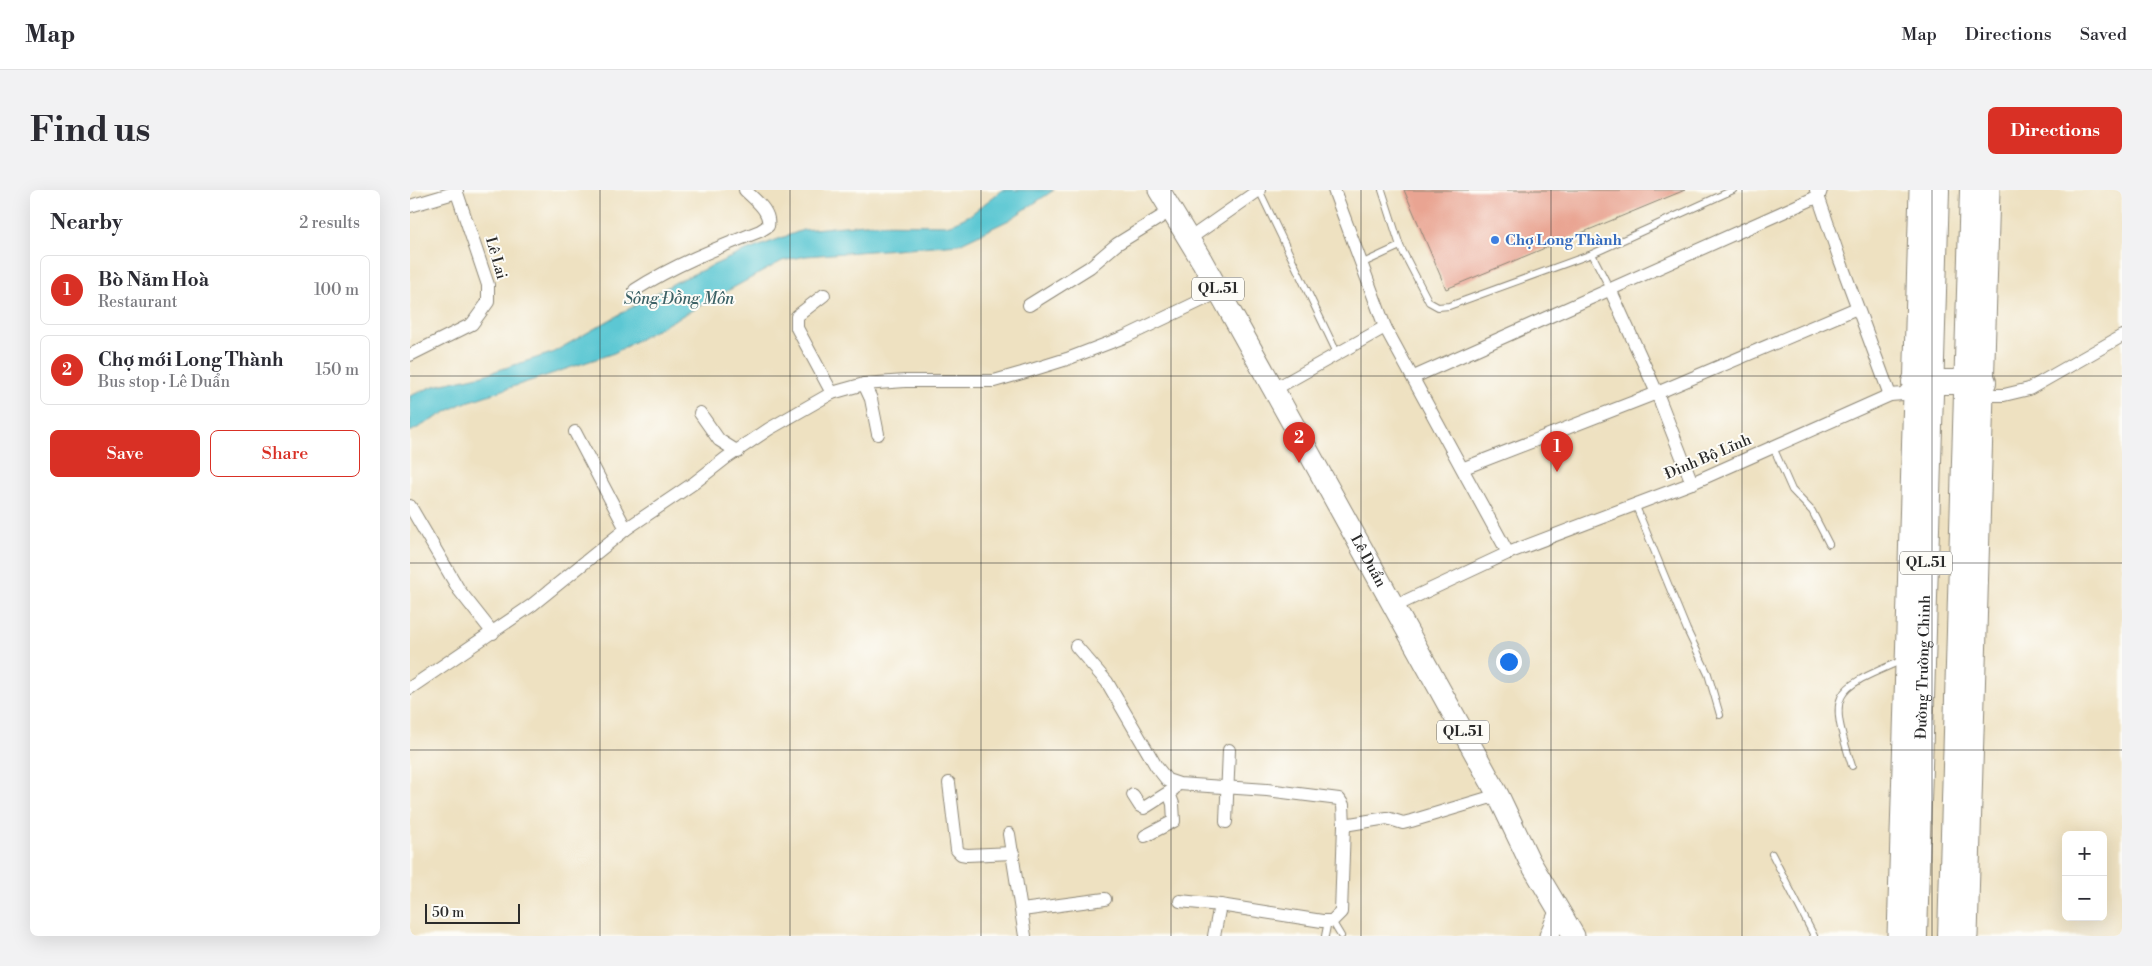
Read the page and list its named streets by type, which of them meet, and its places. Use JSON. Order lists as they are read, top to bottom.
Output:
{
  "streets": {
    "highway": ["QL.51", "Đường Trường Chinh"],
    "main road": ["Lê Duẩn"],
    "street": ["Lê Lai", "Đinh Bộ Lĩnh"]
  },
  "crossings": [
    ["Đinh Bộ Lĩnh", "Lê Duẩn"],
    ["Đinh Bộ Lĩnh", "Đường Trường Chinh"]
  ],
  "water": ["Sông Đồng Môn"],
  "places": ["Chợ Long Thành"],
  "scale_bar": "50 m",
  "page": {
    "header": "Map",
    "nav": ["Map", "Directions", "Saved"],
    "buttons": [
      "Directions",
      ["Save", "Share"]
    ],
    "title": "Find us",
    "heading": ["Nearby", "2 results"],
    "list": [
      {
        "mark": "1",
        "name": "Bò Năm Hoà",
        "note": "Restaurant",
        "value": "100 m"
      },
      {
        "mark": "2",
        "name": "Chợ mới Long Thành",
        "note": "Bus stop · Lê Duẩn",
        "value": "150 m"
      }
    ],
    "pins": ["2", "1"],
    "map_buttons": ["+", "−"],
    "scale": "50 m"
  }
}
